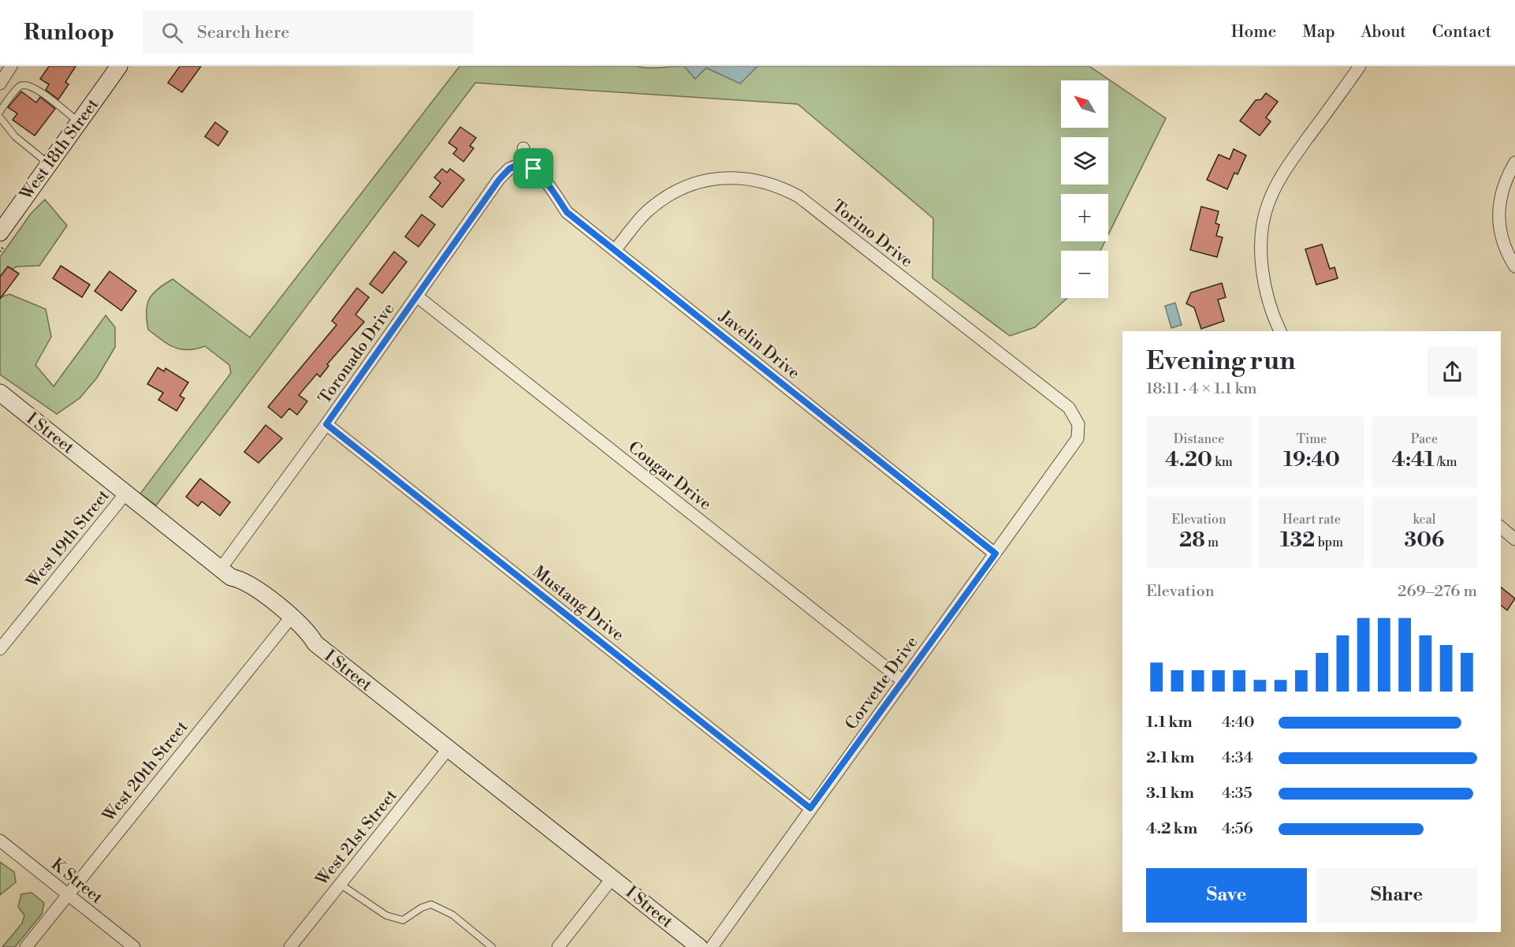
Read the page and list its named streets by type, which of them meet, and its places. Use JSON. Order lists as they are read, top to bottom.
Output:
{
  "streets": {
    "street": [
      "West 18th Street",
      "Torino Drive",
      "Javelin Drive",
      "Toronado Drive",
      "I Street",
      "Cougar Drive",
      "West 19th Street",
      "Mustang Drive",
      "Corvette Drive",
      "West 20th Street",
      "West 21st Street",
      "K Street"
    ]
  },
  "crossings": [
    ["Torino Drive", "Javelin Drive"],
    ["Torino Drive", "Corvette Drive"],
    ["Javelin Drive", "Toronado Drive"],
    ["Javelin Drive", "Corvette Drive"],
    ["Toronado Drive", "I Street"],
    ["Toronado Drive", "Cougar Drive"],
    ["Toronado Drive", "Mustang Drive"],
    ["I Street", "West 19th Street"],
    ["I Street", "West 20th Street"],
    ["I Street", "West 21st Street"],
    ["Cougar Drive", "Corvette Drive"],
    ["Mustang Drive", "Corvette Drive"],
    ["West 20th Street", "K Street"]
  ],
  "north": "top left",
  "page": {
    "header": "Runloop",
    "search": "Search here",
    "nav": [
      "Home",
      "Map",
      "About",
      "Contact"
    ],
    "map_buttons": ["+", "−"],
    "heading": ["Evening run", "18:11 · 4 × 1.1 km"],
    "stats": [
      ["Distance", "4.20 km"],
      ["Time", "19:40"],
      ["Pace", "4:41 /km"],
      ["Elevation", "28 m"],
      ["Heart rate", "132 bpm"],
      ["kcal", "306"]
    ],
    "chart": ["Elevation", "269–276 m"],
    "list": [
      {
        "name": "1.1 km",
        "note": "4:40"
      },
      {
        "name": "2.1 km",
        "note": "4:34"
      },
      {
        "name": "3.1 km",
        "note": "4:35"
      },
      {
        "name": "4.2 km",
        "note": "4:56"
      }
    ],
    "buttons": ["Save", "Share"]
  }
}
